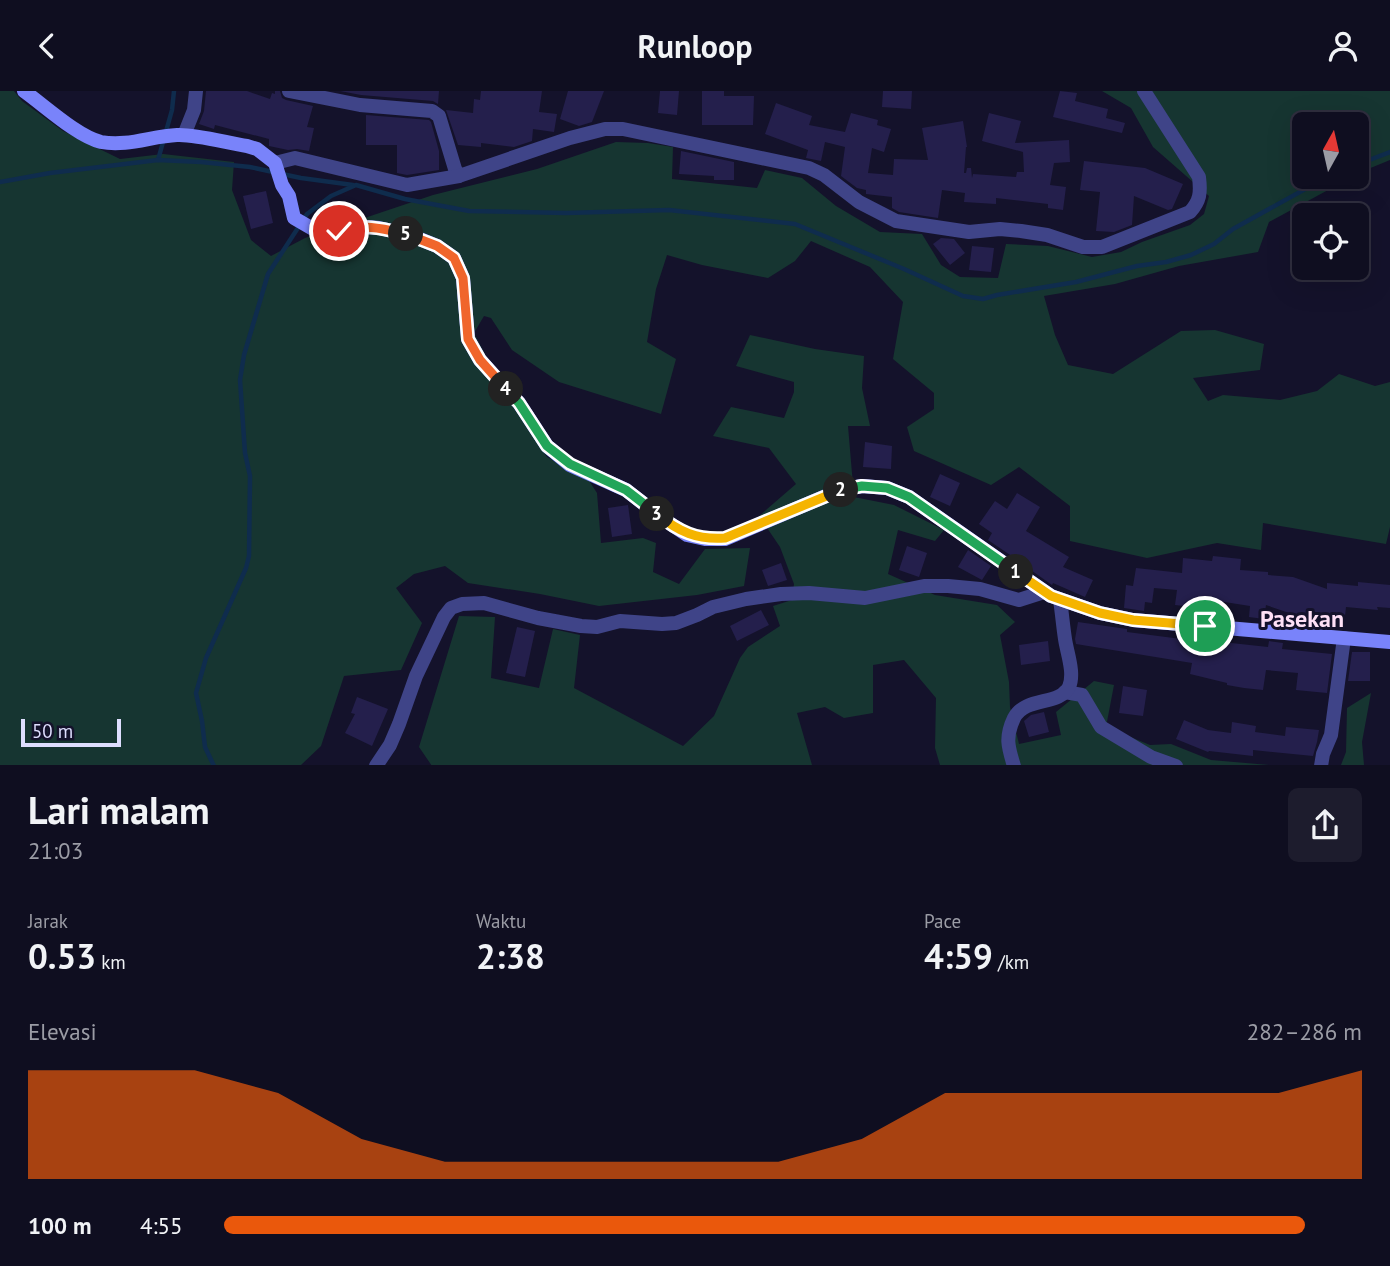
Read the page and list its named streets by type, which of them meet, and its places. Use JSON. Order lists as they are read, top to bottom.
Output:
{
  "districts": ["Pasekan"],
  "scale_bar": "50 m",
  "north": "top",
  "page": {
    "header": "Runloop",
    "pins": [
      "5",
      "4",
      "2",
      "3",
      "1"
    ],
    "scale": "50 m",
    "heading": ["Lari malam", "21:03"],
    "stats": [
      ["Jarak", "0.53 km"],
      ["Waktu", "2:38"],
      ["Pace", "4:59 /km"]
    ],
    "chart": ["Elevasi", "282–286 m"],
    "list": [
      {
        "name": "100 m",
        "note": "4:55"
      }
    ]
  }
}
